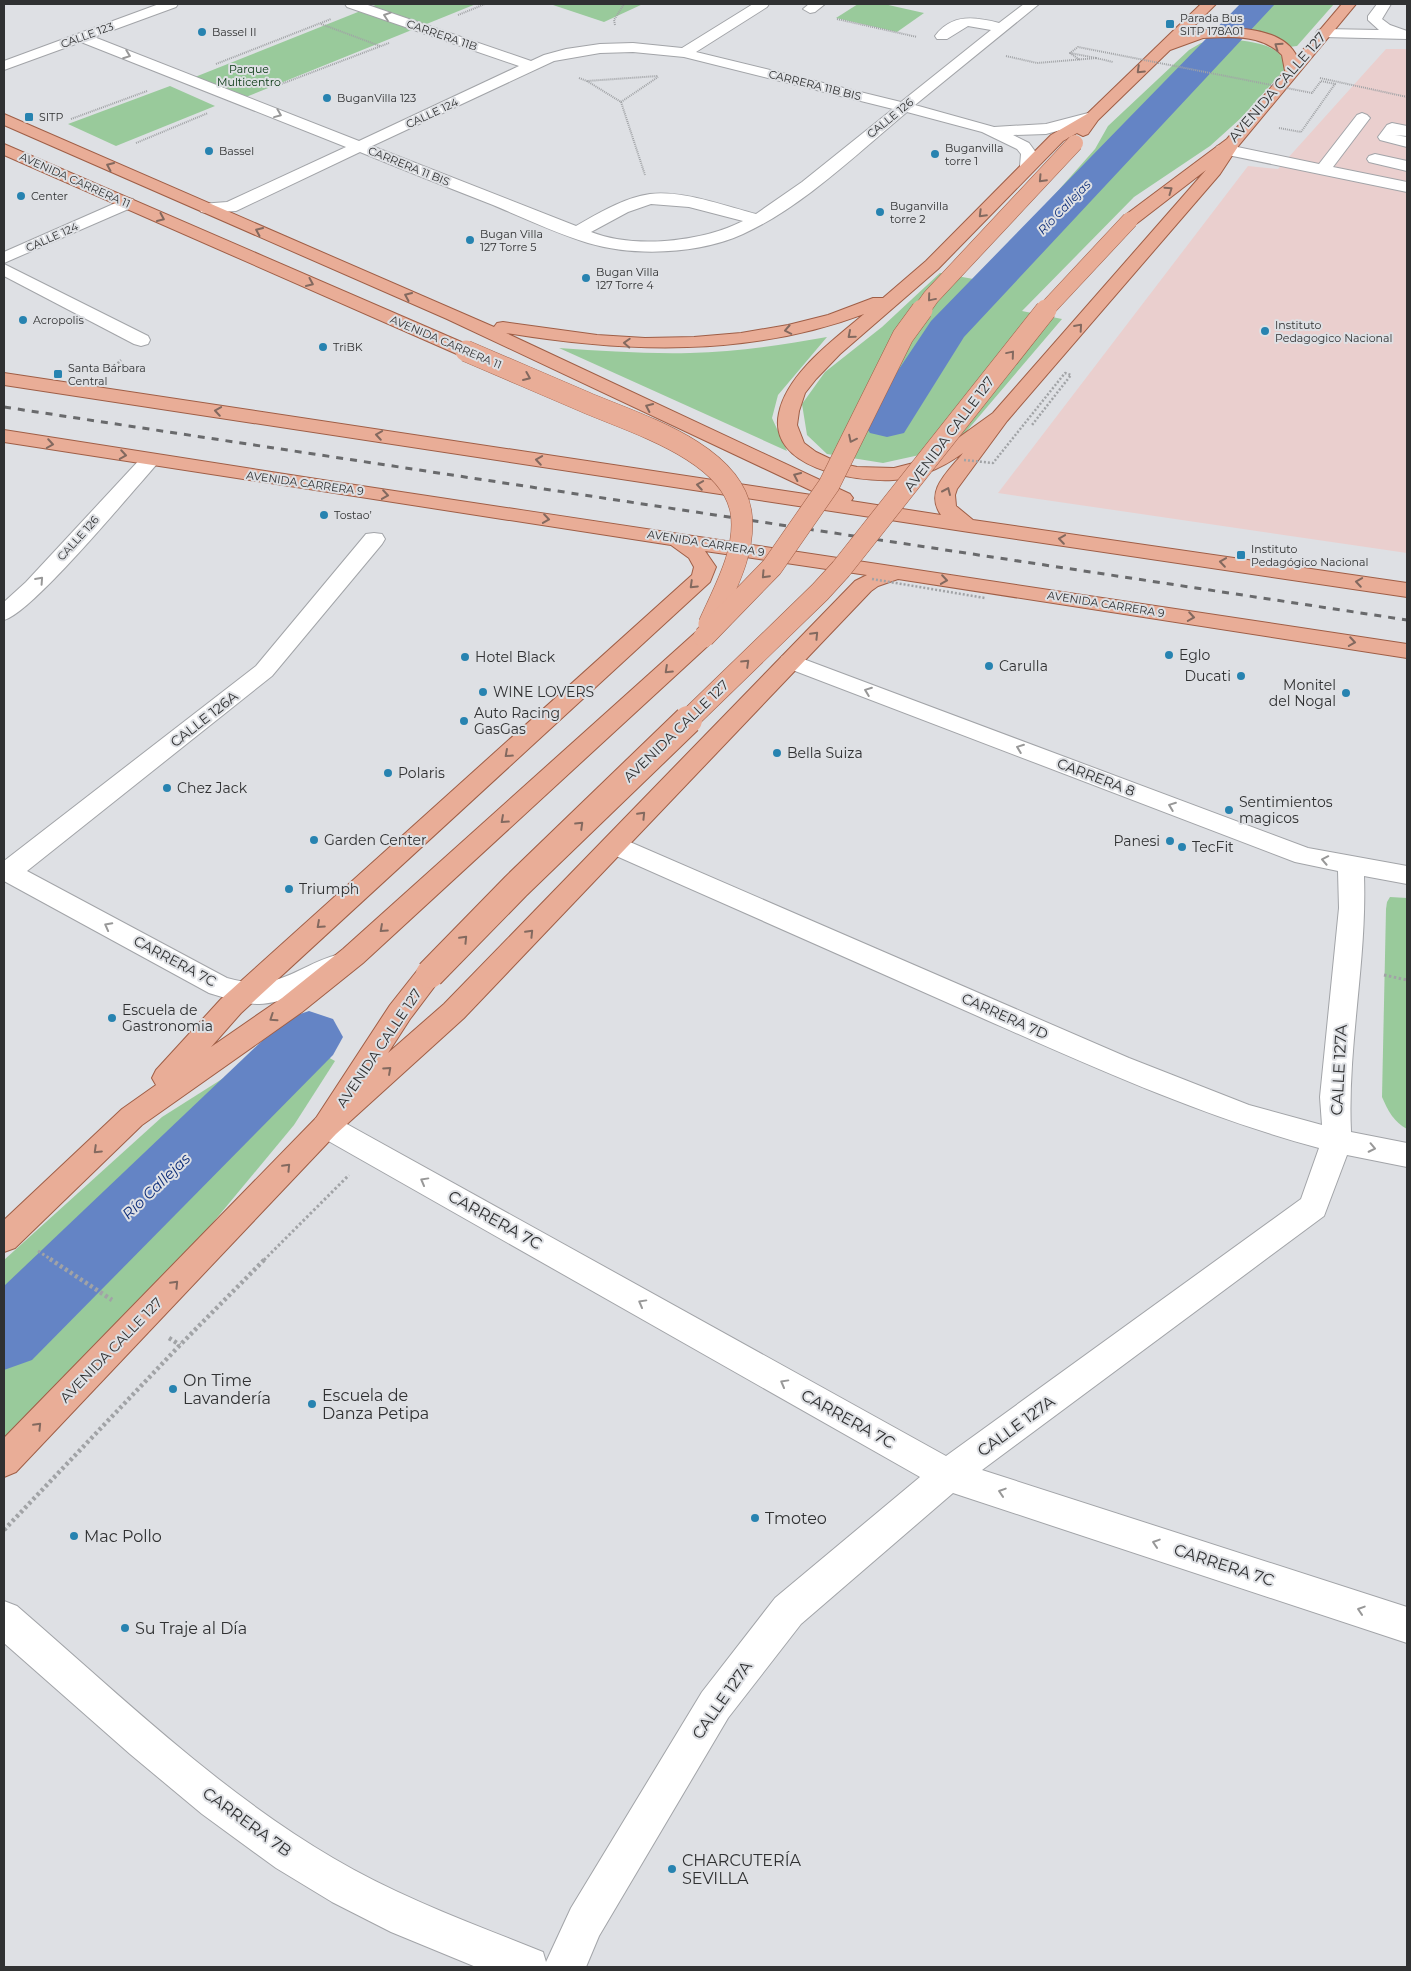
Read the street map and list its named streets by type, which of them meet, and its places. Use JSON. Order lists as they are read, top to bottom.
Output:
{
  "streets": {
    "main road": ["AVENIDA CALLE 127", "AVENIDA CARRERA 11", "AVENIDA CARRERA 9"],
    "street": [
      "CALLE 123",
      "CARRERA 11B",
      "CARRERA 11B BIS",
      "CALLE 124",
      "CALLE 126",
      "CARRERA 11 BIS",
      "CALLE 126A",
      "CARRERA 8",
      "CARRERA 7C",
      "CARRERA 7D",
      "CALLE 127A",
      "CARRERA 7B"
    ]
  },
  "crossings": [
    ["CALLE 123", "CARRERA 11 BIS"],
    ["CARRERA 11B", "CALLE 124"],
    ["CARRERA 11B BIS", "CALLE 124"],
    ["CARRERA 11B BIS", "CALLE 126"],
    ["AVENIDA CALLE 127", "CARRERA 7C"],
    ["CALLE 124", "CARRERA 11 BIS"],
    ["CALLE 124", "AVENIDA CARRERA 11"],
    ["CALLE 126", "CARRERA 11 BIS"],
    ["CALLE 126", "AVENIDA CARRERA 9"],
    ["CALLE 126A", "CARRERA 7C"],
    ["CARRERA 8", "CALLE 127A"],
    ["CARRERA 7C", "CALLE 127A"],
    ["CARRERA 7D", "CALLE 127A"]
  ],
  "one_way": [
    "CARRERA 11B",
    "CALLE 126",
    "CARRERA 8",
    "CARRERA 7C"
  ],
  "water": ["Río Callejas"],
  "parks": ["Parque Multicentro"],
  "places": {
    "transit": [
      "Parada Bus SITP 178A01",
      "SITP",
      "Santa Bárbara Central",
      "Instituto Pedagógico Nacional"
    ],
    "other": [
      "Bassel II",
      "BuganVilla 123",
      "Bassel",
      "Buganvilla torre 1",
      "Center",
      "Buganvilla torre 2",
      "Bugan Villa 127 Torre 5",
      "Bugan Villa 127 Torre 4",
      "Acropolis",
      "Instituto Pedagogico Nacional",
      "TriBK",
      "Tostao’",
      "Eglo",
      "Hotel Black",
      "Carulla",
      "Ducati",
      "WINE LOVERS",
      "Monitel del Nogal",
      "Auto Racing GasGas",
      "Bella Suiza",
      "Polaris",
      "Chez Jack",
      "Sentimientos magicos",
      "Garden Center",
      "Panesi",
      "TecFit",
      "Triumph",
      "Escuela de Gastronomia",
      "On Time Lavandería",
      "Escuela de Danza Petipa",
      "Tmoteo",
      "Mac Pollo",
      "Su Traje al Día",
      "CHARCUTERÍA SEVILLA"
    ]
  }
}
